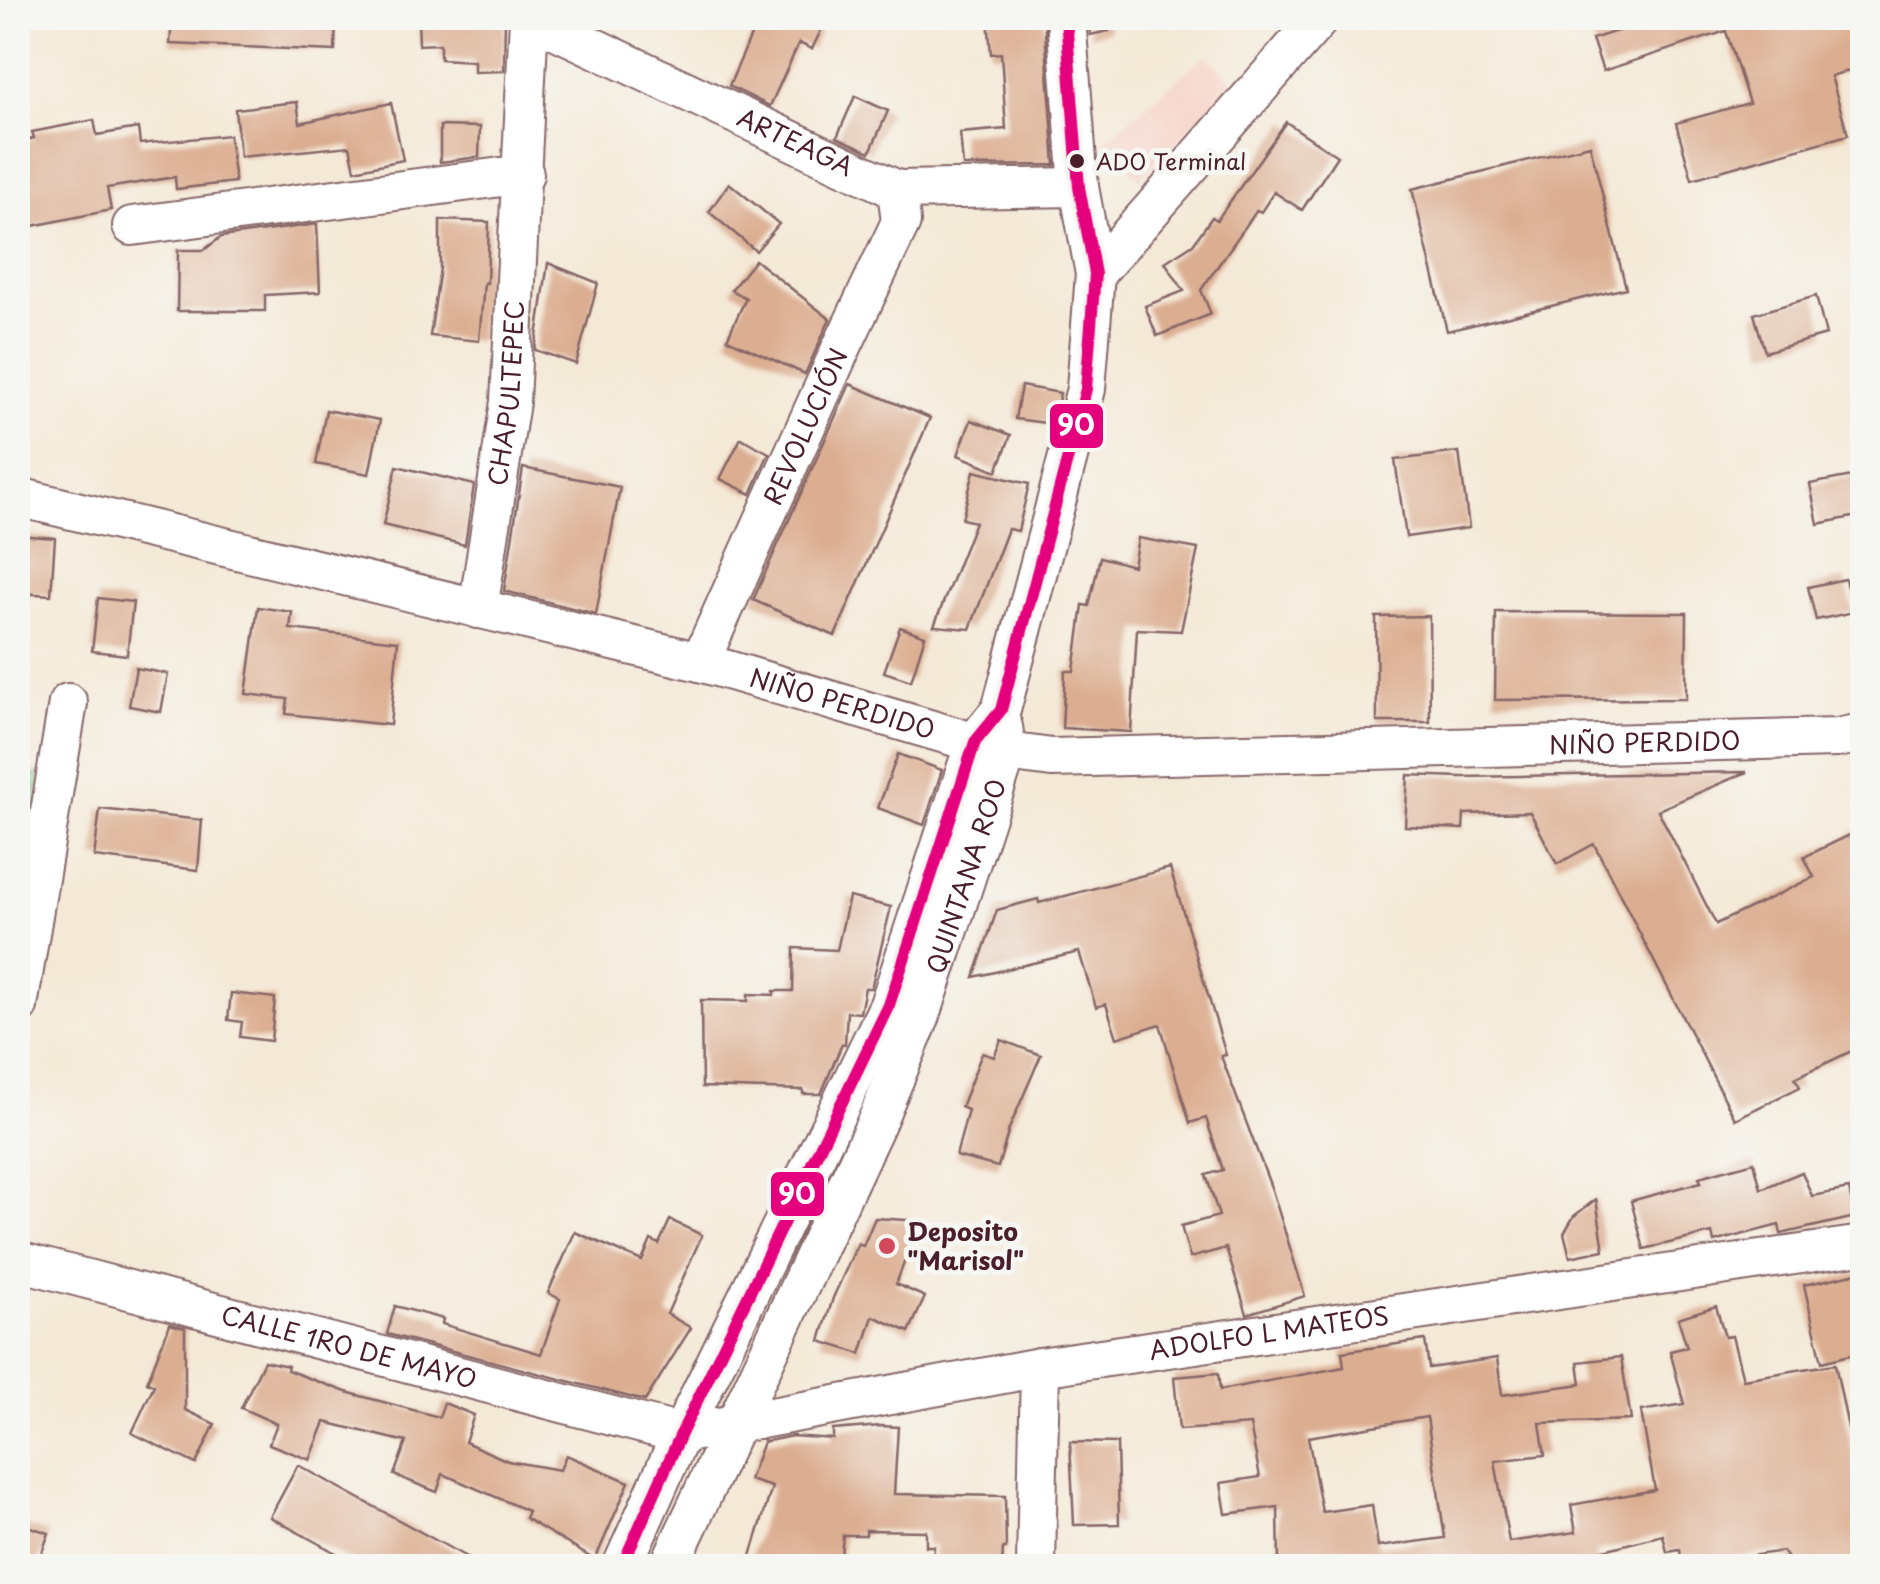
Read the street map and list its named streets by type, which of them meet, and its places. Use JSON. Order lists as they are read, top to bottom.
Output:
{
  "streets": {
    "street": [
      "ARTEAGA",
      "CHAPULTEPEC",
      "REVOLUCIÓN",
      "NIÑO PERDIDO",
      "QUINTANA ROO",
      "ADOLFO L MATEOS",
      "CALLE 1RO DE MAYO"
    ]
  },
  "crossings": [
    ["ARTEAGA", "CHAPULTEPEC"],
    ["ARTEAGA", "REVOLUCIÓN"],
    ["CHAPULTEPEC", "NIÑO PERDIDO"],
    ["REVOLUCIÓN", "NIÑO PERDIDO"],
    ["NIÑO PERDIDO", "QUINTANA ROO"],
    ["QUINTANA ROO", "ADOLFO L MATEOS"],
    ["QUINTANA ROO", "CALLE 1RO DE MAYO"],
    ["ADOLFO L MATEOS", "CALLE 1RO DE MAYO"]
  ],
  "places": ["ADO Terminal", "Deposito \"Marisol\""],
  "lines": ["transit line 90"]
}
